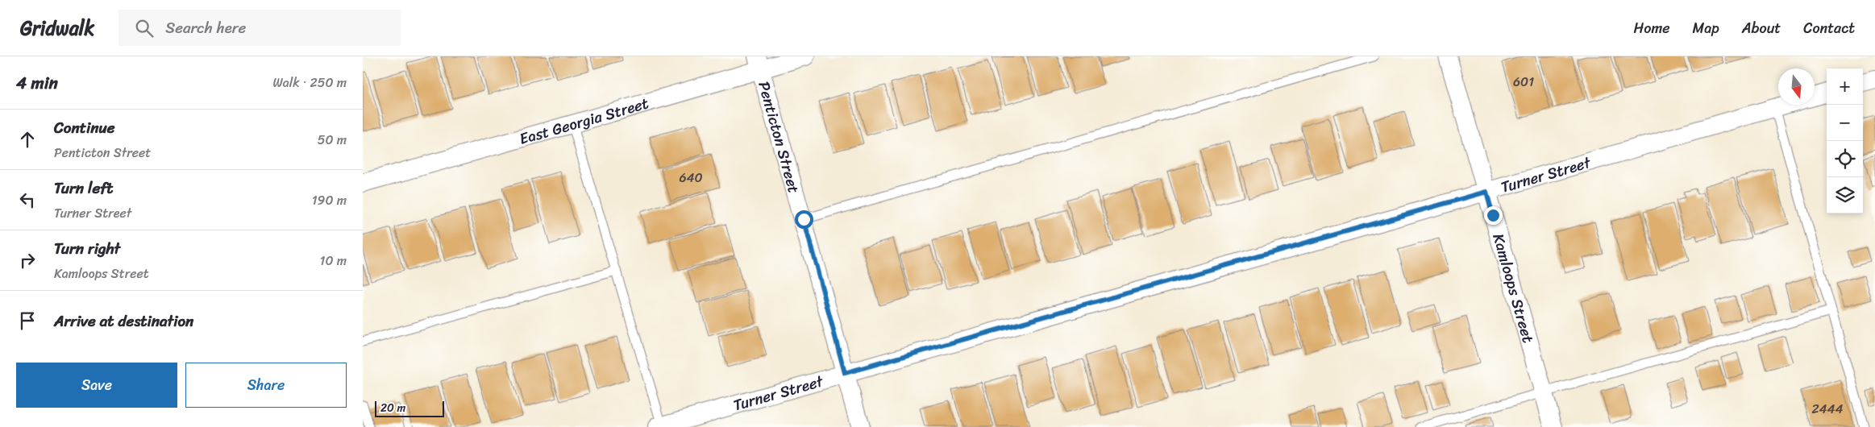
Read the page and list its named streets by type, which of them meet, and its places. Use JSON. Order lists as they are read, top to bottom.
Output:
{
  "streets": {
    "street": [
      "East Georgia Street",
      "Penticton Street",
      "Turner Street",
      "Kamloops Street"
    ]
  },
  "crossings": [
    ["East Georgia Street", "Penticton Street"],
    ["Penticton Street", "Turner Street"],
    ["Turner Street", "Kamloops Street"]
  ],
  "house_numbers": ["601", "640", "2444"],
  "scale_bar": "20 m",
  "north": "bottom",
  "page": {
    "header": "Gridwalk",
    "search": "Search here",
    "nav": [
      "Home",
      "Map",
      "About",
      "Contact"
    ],
    "heading": ["4 min", "Walk · 250 m"],
    "map_buttons": ["+", "−"],
    "list": [
      ["Continue", "Penticton Street", "50 m"],
      ["Turn left", "Turner Street", "190 m"],
      ["Turn right", "Kamloops Street", "10 m"],
      "Arrive at destination"
    ],
    "buttons": ["Save", "Share"],
    "scale": "20 m"
  }
}
